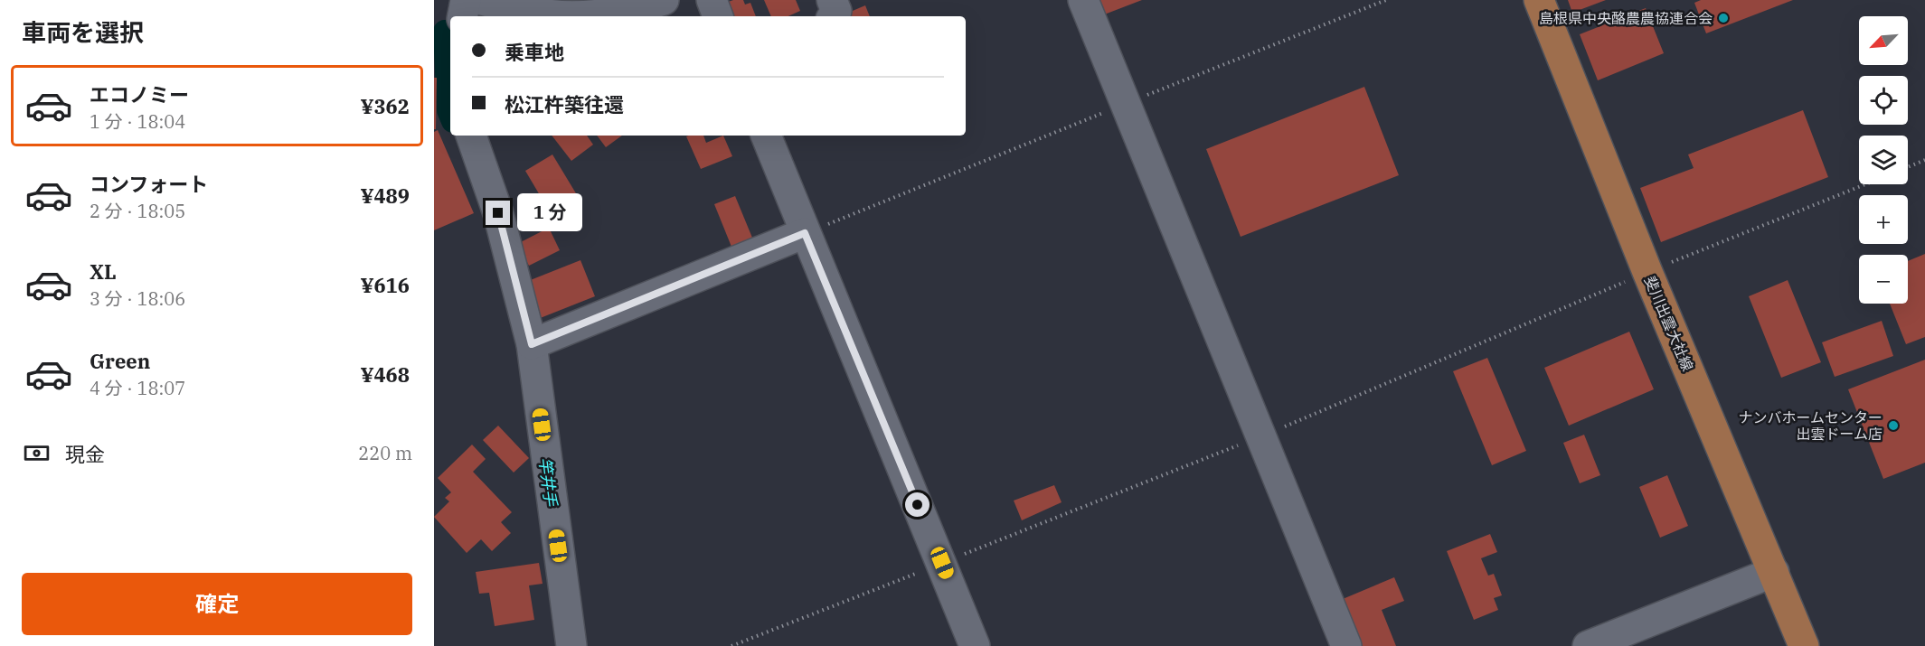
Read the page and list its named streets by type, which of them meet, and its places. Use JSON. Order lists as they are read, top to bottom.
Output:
{
  "streets": {
    "main road": ["斐川出雲大社線"]
  },
  "water": ["竿井手"],
  "places": ["島根県中央酪農農協連合会", "ナンバホームセンター 出雲ドーム店"],
  "north": "bottom left",
  "page": {
    "heading": "車両を選択",
    "map_buttons": ["+", "−"],
    "banner": ["乗車地", "松江杵築往還"],
    "list": [
      {
        "name": "エコノミー",
        "note": "1 分 · 18:04",
        "value": "¥362"
      },
      {
        "name": "コンフォート",
        "note": "2 分 · 18:05",
        "value": "¥489"
      },
      {
        "name": "XL",
        "note": "3 分 · 18:06",
        "value": "¥616"
      },
      {
        "name": "Green",
        "note": "4 分 · 18:07",
        "value": "¥468"
      }
    ],
    "bubble": "1 分",
    "pay": ["現金", "220 m"],
    "buttons": "確定"
  }
}
